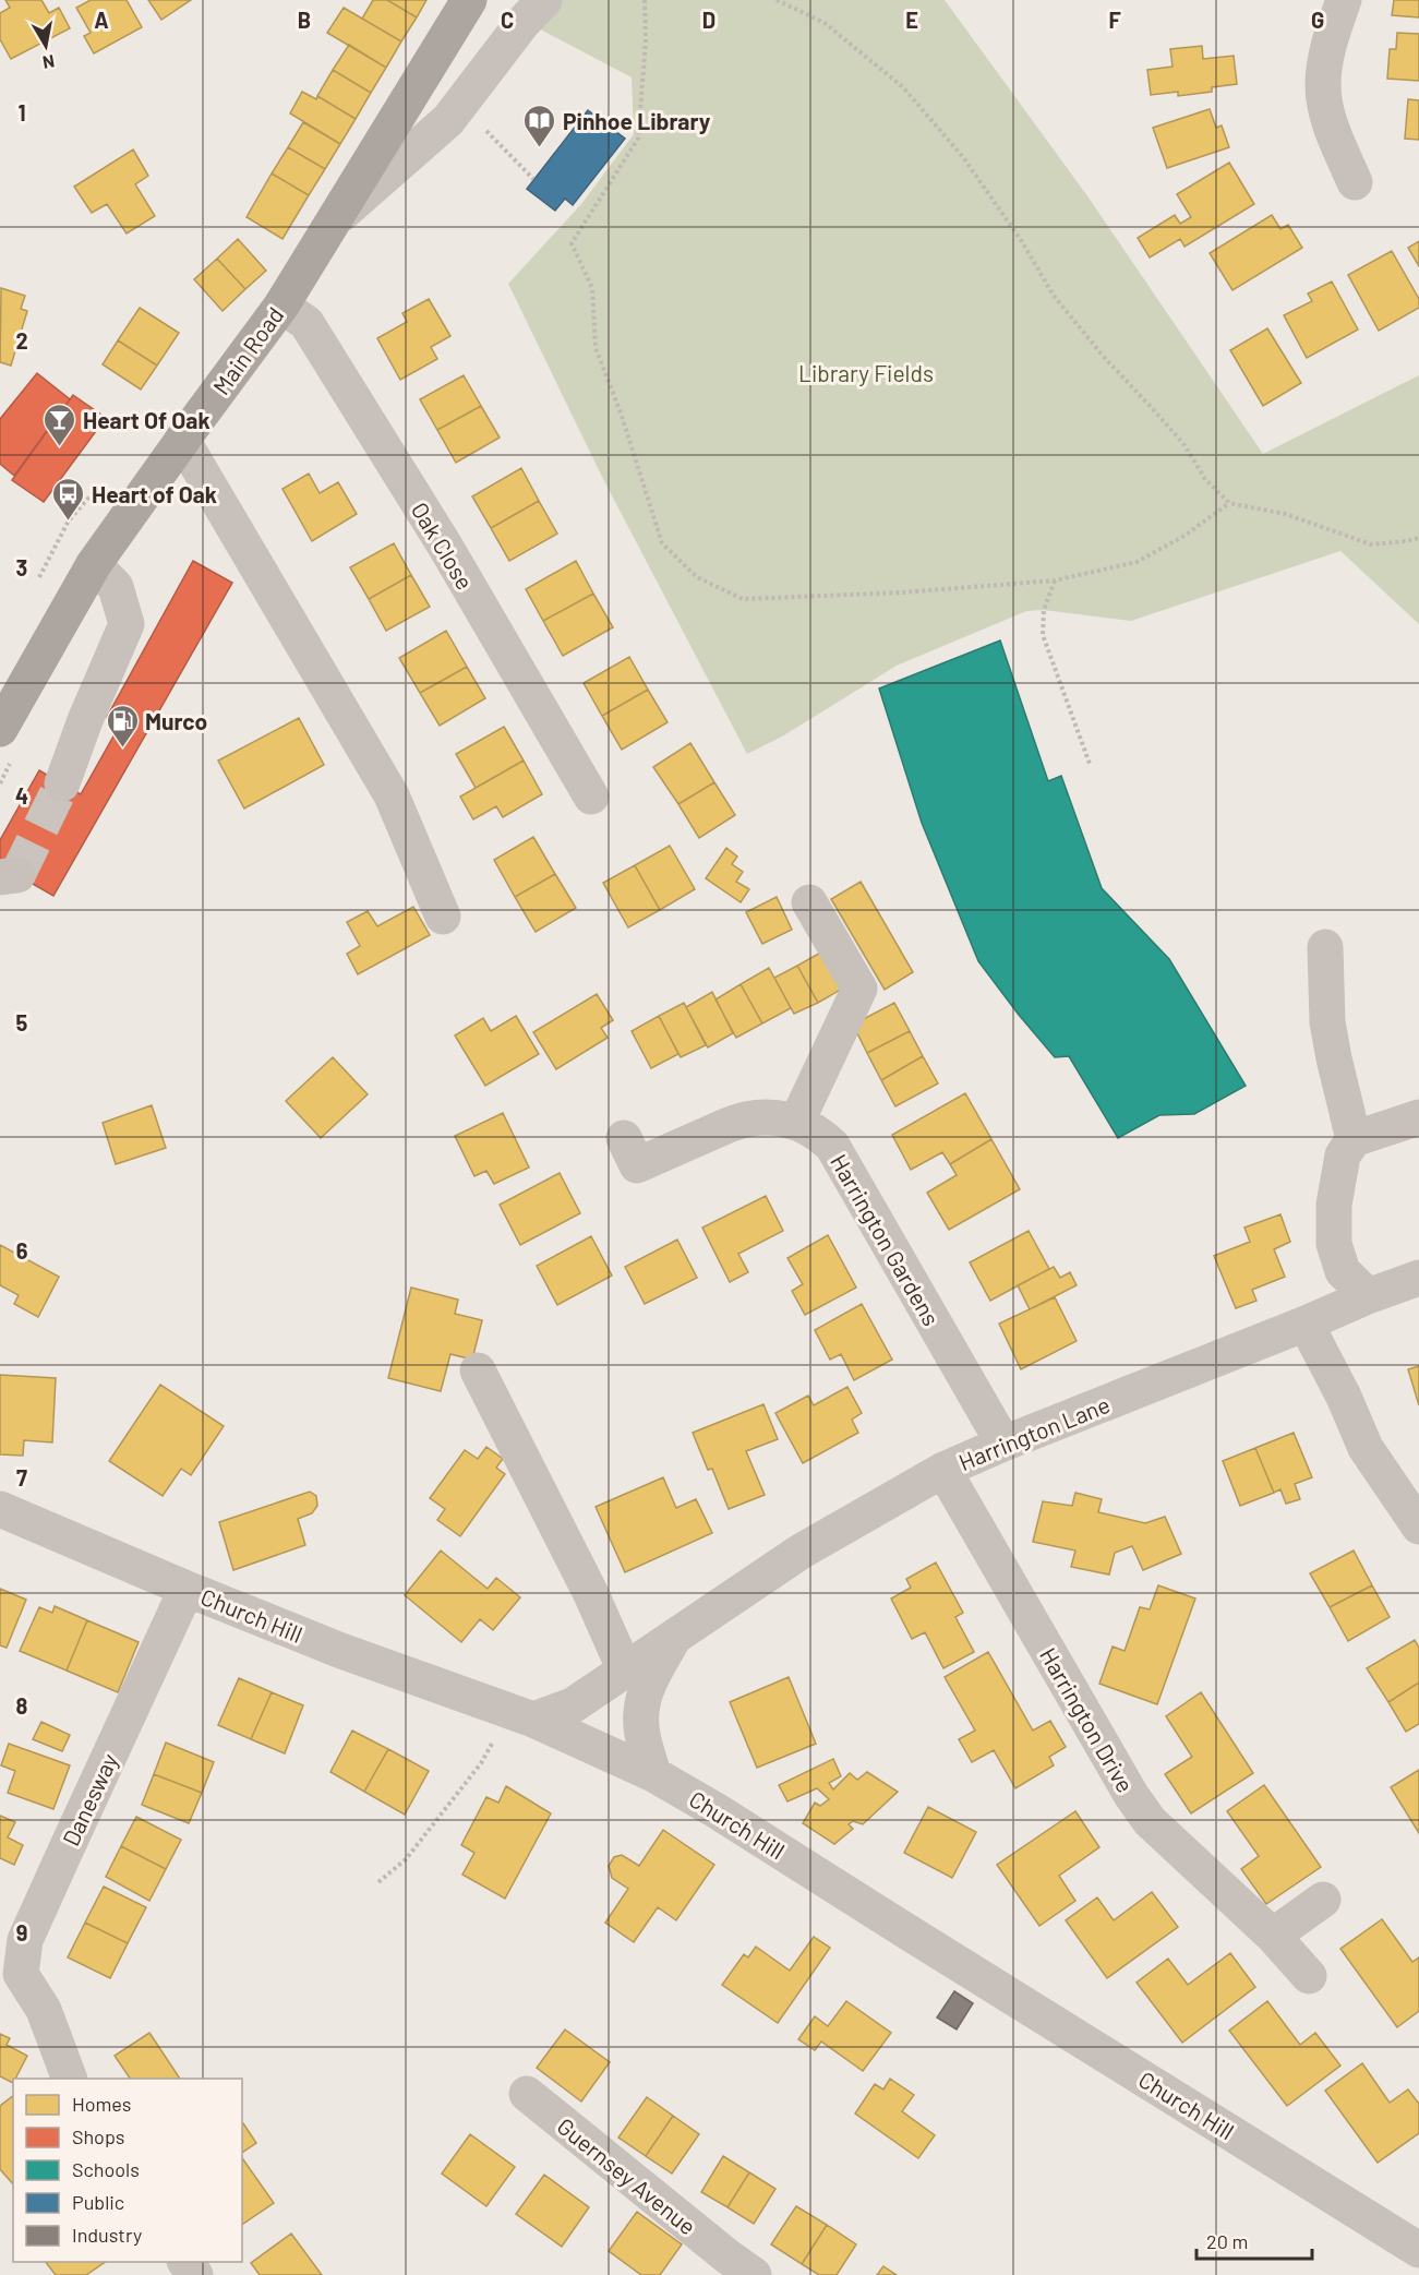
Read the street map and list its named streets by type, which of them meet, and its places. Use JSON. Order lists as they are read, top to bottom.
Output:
{
  "streets": {
    "main road": ["Main Road"],
    "street": [
      "Oak Close",
      "Harrington Gardens",
      "Harrington Lane",
      "Church Hill",
      "Harrington Drive",
      "Danesway",
      "Guernsey Avenue"
    ]
  },
  "crossings": [
    ["Main Road", "Oak Close"],
    ["Harrington Gardens", "Harrington Lane"],
    ["Harrington Lane", "Church Hill"],
    ["Harrington Lane", "Harrington Drive"],
    ["Church Hill", "Danesway"]
  ],
  "parks": ["Library Fields"],
  "places": {
    "library": ["Pinhoe Library"],
    "bar": ["Heart Of Oak"],
    "bus stop": ["Heart of Oak"],
    "fuel station": ["Murco"]
  },
  "legend": [
    "Homes",
    "Shops",
    "Schools",
    "Public",
    "Industry"
  ],
  "scale_bar": "20 m",
  "north": "bottom",
  "grid": {
    "columns": [
      "A",
      "B",
      "C",
      "D",
      "E",
      "F",
      "G"
    ],
    "rows": [
      "1",
      "2",
      "3",
      "4",
      "5",
      "6",
      "7",
      "8",
      "9"
    ]
  }
}
